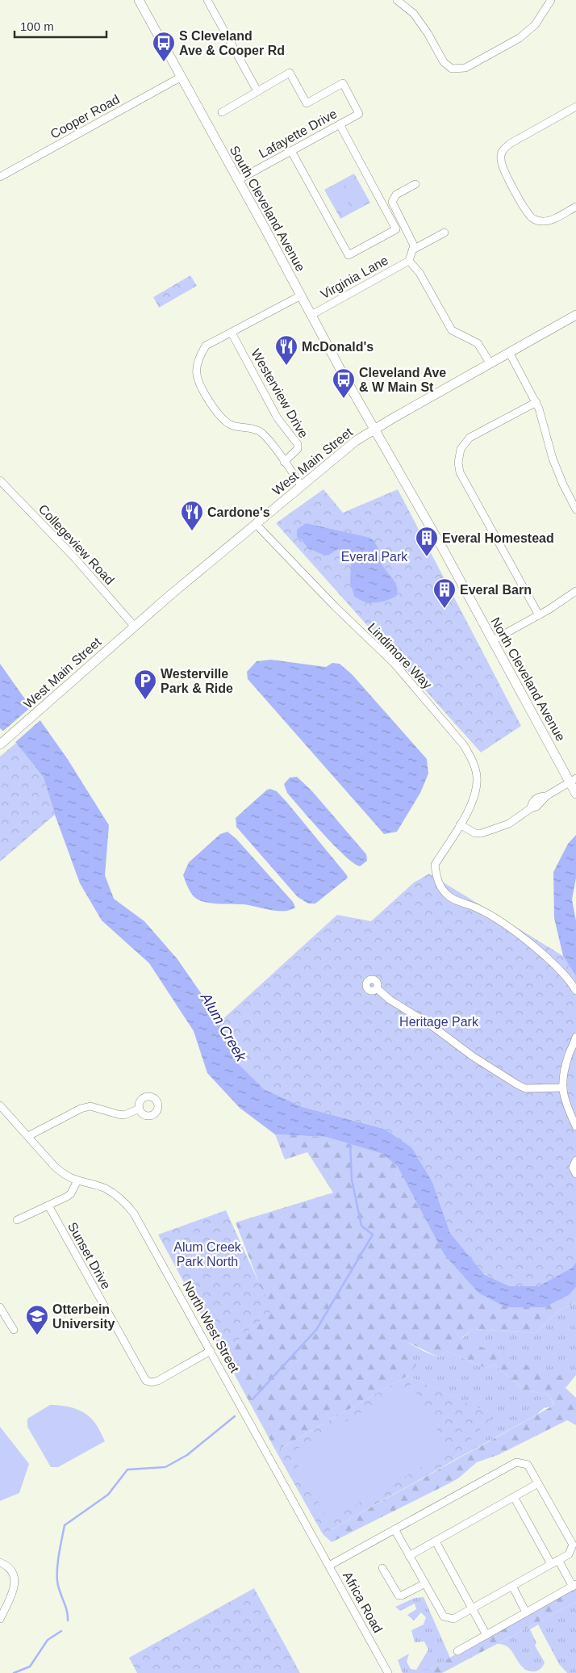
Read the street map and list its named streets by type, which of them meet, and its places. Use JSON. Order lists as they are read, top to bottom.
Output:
{
  "streets": {
    "main road": ["South Cleveland Avenue", "West Main Street", "North Cleveland Avenue"],
    "street": [
      "Cooper Road",
      "Lafayette Drive",
      "Virginia Lane",
      "Westerview Drive",
      "Collegeview Road",
      "Lindimore Way",
      "Sunset Drive",
      "North West Street",
      "Africa Road"
    ]
  },
  "crossings": [
    ["Cooper Road", "South Cleveland Avenue"],
    ["Lafayette Drive", "South Cleveland Avenue"],
    ["South Cleveland Avenue", "Virginia Lane"],
    ["South Cleveland Avenue", "West Main Street"],
    ["South Cleveland Avenue", "North Cleveland Avenue"],
    ["West Main Street", "Collegeview Road"],
    ["West Main Street", "Lindimore Way"],
    ["West Main Street", "North Cleveland Avenue"],
    ["Sunset Drive", "North West Street"],
    ["North West Street", "Africa Road"]
  ],
  "water": ["Alum Creek"],
  "parks": ["Everal Park", "Heritage Park", "Alum Creek Park North"],
  "places": {
    "bus stop": ["S Cleveland Ave & Cooper Rd", "Cleveland Ave & W Main St"],
    "restaurant": ["McDonald's", "Cardone's"],
    "building": ["Everal Homestead", "Everal Barn"],
    "parking": ["Westerville Park & Ride"],
    "school or university": ["Otterbein University"]
  },
  "scale_bar": "100 m"
}
